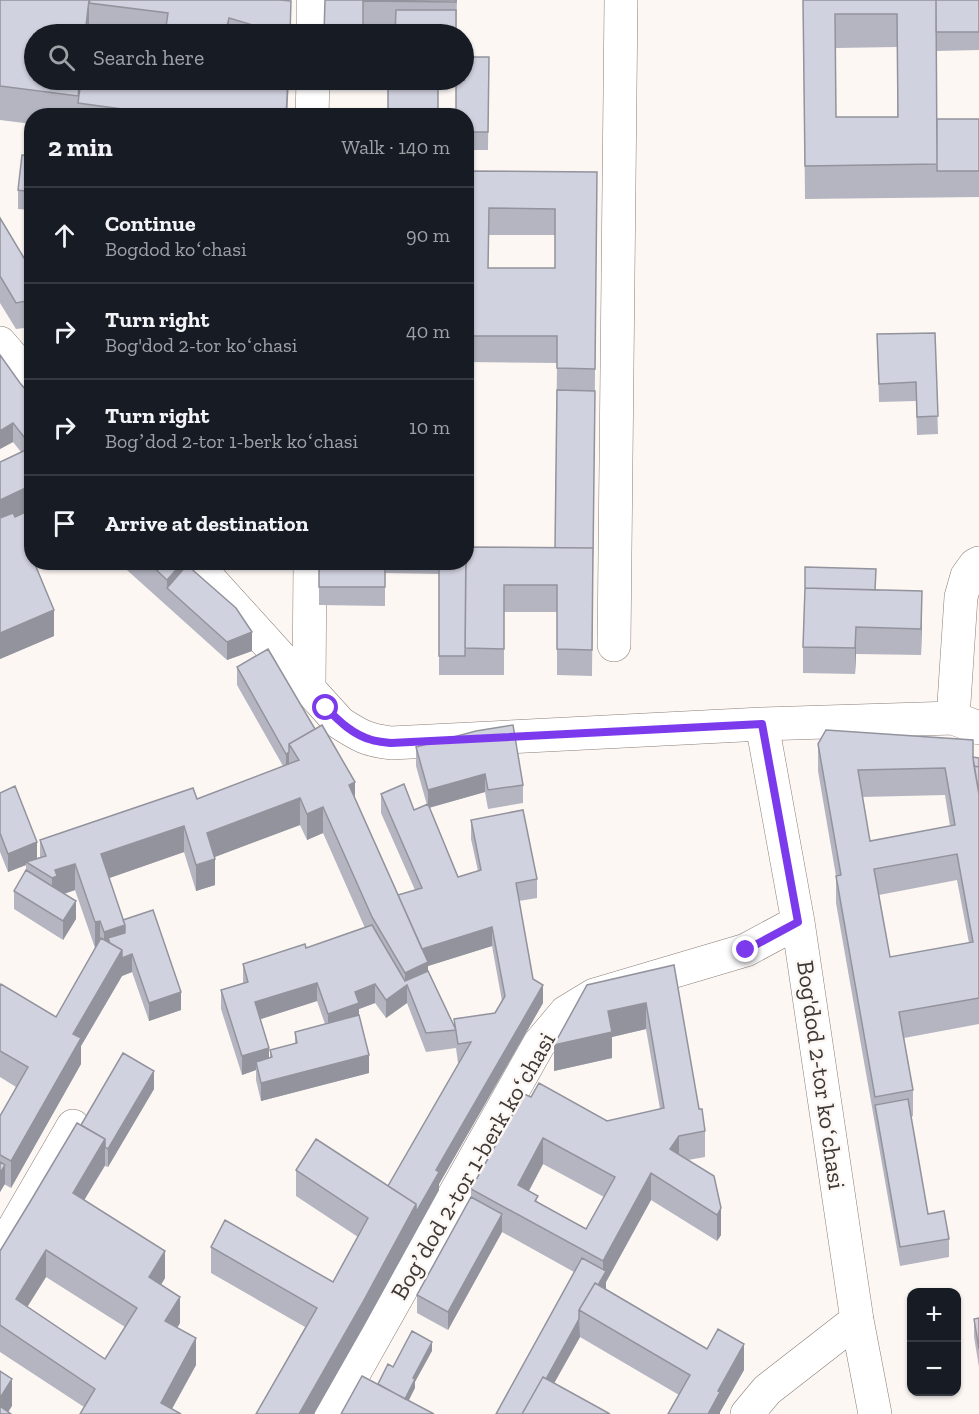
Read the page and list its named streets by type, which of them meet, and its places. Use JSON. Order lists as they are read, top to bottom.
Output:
{
  "streets": {
    "street": ["Bog'dod 2-tor koʻchasi", "Bogʼdod 2-tor 1-berk koʻchasi"]
  },
  "crossings": [
    ["Bog'dod 2-tor koʻchasi", "Bogʼdod 2-tor 1-berk koʻchasi"]
  ],
  "page": {
    "search": "Search here",
    "heading": ["2 min", "Walk · 140 m"],
    "list": [
      ["Continue", "Bogdod koʻchasi", "90 m"],
      ["Turn right", "Bog'dod 2-tor koʻchasi", "40 m"],
      ["Turn right", "Bogʼdod 2-tor 1-berk koʻchasi", "10 m"],
      "Arrive at destination"
    ],
    "map_buttons": ["+", "−"]
  }
}
